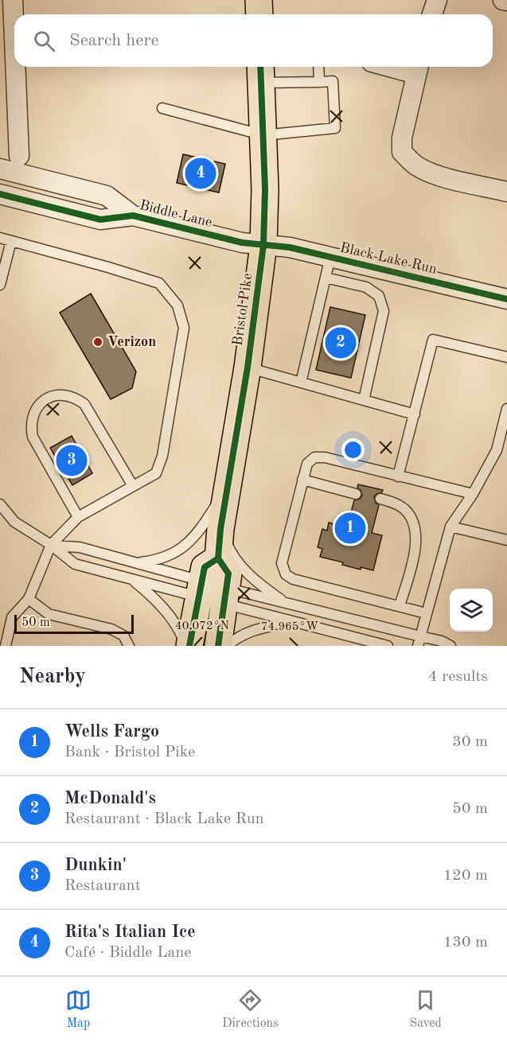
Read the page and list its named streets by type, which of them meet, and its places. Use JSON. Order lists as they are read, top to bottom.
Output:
{
  "streets": {
    "main road": ["Bristol Pike"],
    "street": ["Biddle Lane", "Black Lake Run"]
  },
  "crossings": [
    ["Biddle Lane", "Black Lake Run"],
    ["Biddle Lane", "Bristol Pike"],
    ["Black Lake Run", "Bristol Pike"]
  ],
  "places": ["Verizon"],
  "scale_bar": "50 m",
  "page": {
    "search": "Search here",
    "pins": [
      "4",
      "2",
      "3",
      "1"
    ],
    "scale": "50 m",
    "heading": ["Nearby", "4 results"],
    "list": [
      {
        "mark": "1",
        "name": "Wells Fargo",
        "note": "Bank · Bristol Pike",
        "value": "30 m"
      },
      {
        "mark": "2",
        "name": "McDonald's",
        "note": "Restaurant · Black Lake Run",
        "value": "50 m"
      },
      {
        "mark": "3",
        "name": "Dunkin'",
        "note": "Restaurant",
        "value": "120 m"
      },
      {
        "mark": "4",
        "name": "Rita's Italian Ice",
        "note": "Café · Biddle Lane",
        "value": "130 m"
      }
    ],
    "nav": ["Map", "Directions", "Saved"]
  },
  "coordinates": ["40.072°N", "74.965°W"]
}
